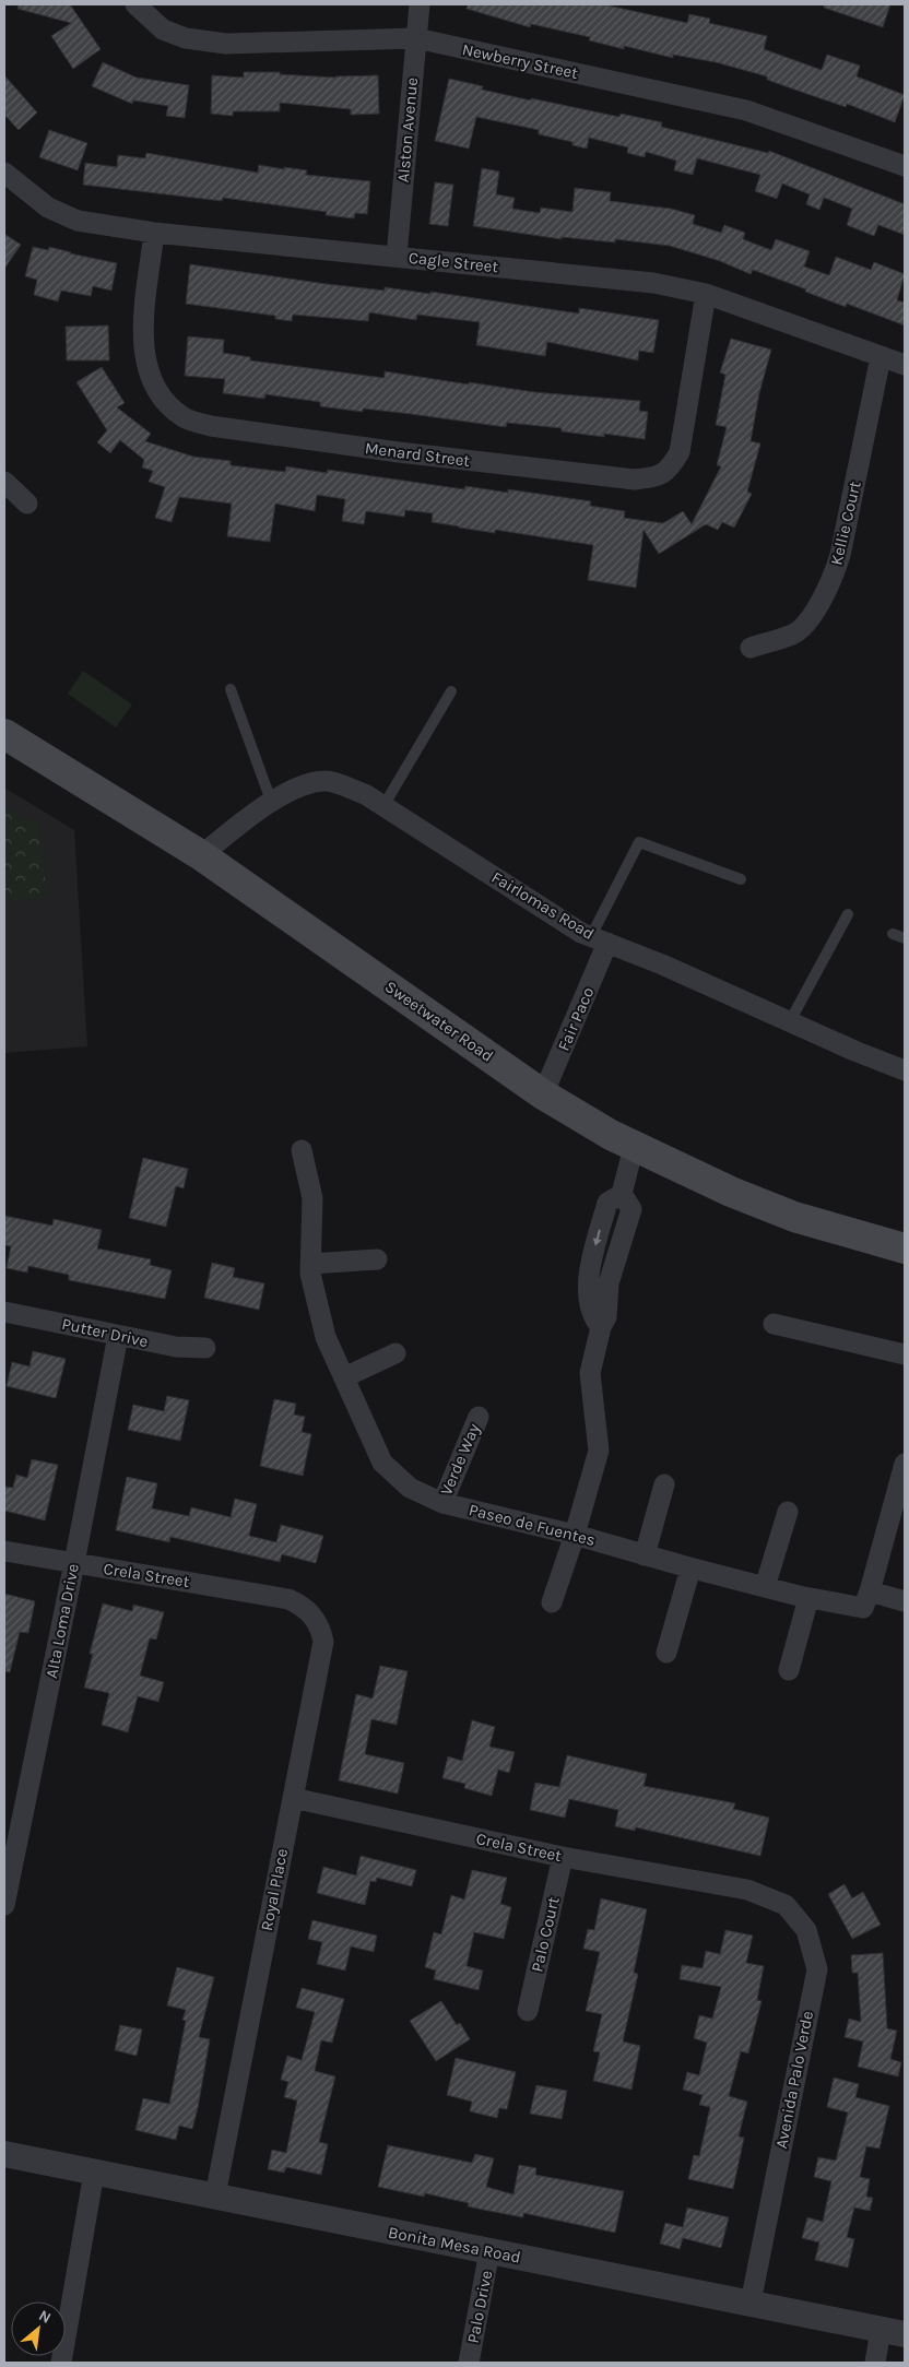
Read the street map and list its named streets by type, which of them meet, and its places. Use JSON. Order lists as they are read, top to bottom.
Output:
{
  "streets": {
    "main road": ["Sweetwater Road"],
    "street": [
      "Newberry Street",
      "Alston Avenue",
      "Cagle Street",
      "Menard Street",
      "Kellie Court",
      "Fairlomas Road",
      "Fair Paco",
      "Putter Drive",
      "Verde Way",
      "Paseo de Fuentes",
      "Crela Street",
      "Alta Loma Drive",
      "Royal Place",
      "Palo Court",
      "Avenida Palo Verde",
      "Bonita Mesa Road",
      "Palo Drive"
    ]
  },
  "crossings": [
    ["Newberry Street", "Alston Avenue"],
    ["Alston Avenue", "Cagle Street"],
    ["Cagle Street", "Menard Street"],
    ["Cagle Street", "Kellie Court"],
    ["Fairlomas Road", "Fair Paco"],
    ["Fairlomas Road", "Sweetwater Road"],
    ["Fair Paco", "Sweetwater Road"],
    ["Putter Drive", "Alta Loma Drive"],
    ["Verde Way", "Paseo de Fuentes"],
    ["Crela Street", "Alta Loma Drive"],
    ["Crela Street", "Royal Place"],
    ["Crela Street", "Palo Court"],
    ["Crela Street", "Avenida Palo Verde"],
    ["Royal Place", "Bonita Mesa Road"],
    ["Avenida Palo Verde", "Bonita Mesa Road"],
    ["Bonita Mesa Road", "Palo Drive"]
  ],
  "north": "top right"
}
